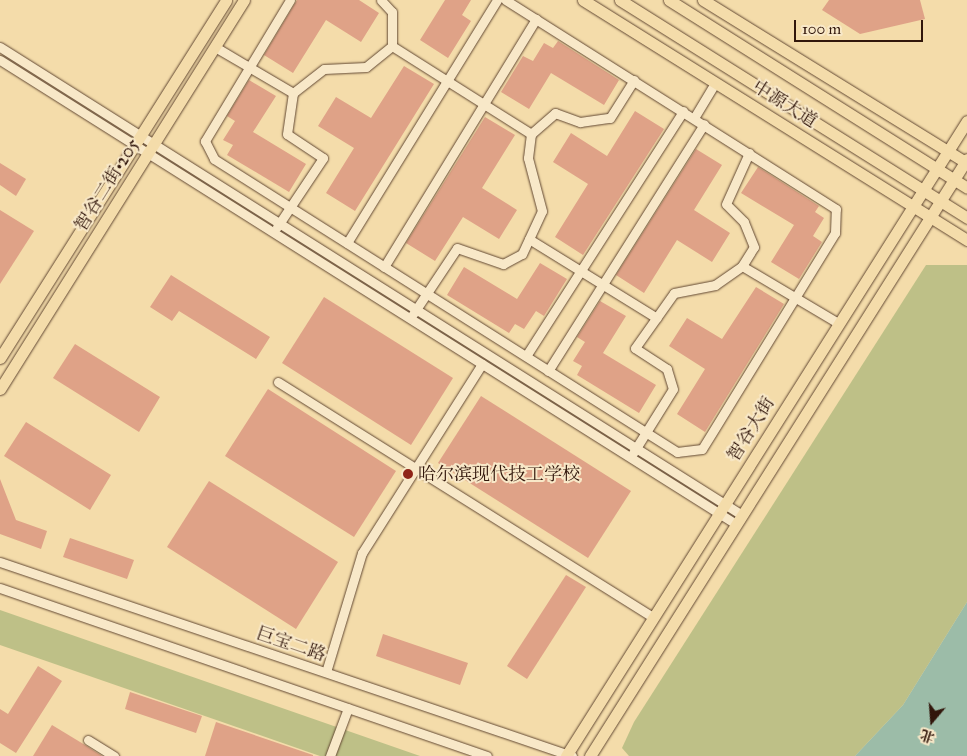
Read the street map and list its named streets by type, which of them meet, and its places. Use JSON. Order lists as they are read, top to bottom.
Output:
{
  "streets": {
    "main road": ["中源大道", "智谷二街•205", "智谷大街"],
    "street": ["巨宝二路"]
  },
  "crossings": [
    ["中源大道", "智谷大街"],
    ["智谷大街", "巨宝二路"]
  ],
  "places": ["哈尔滨现代技工学校"],
  "scale_bar": "100 m",
  "north": "bottom"
}
